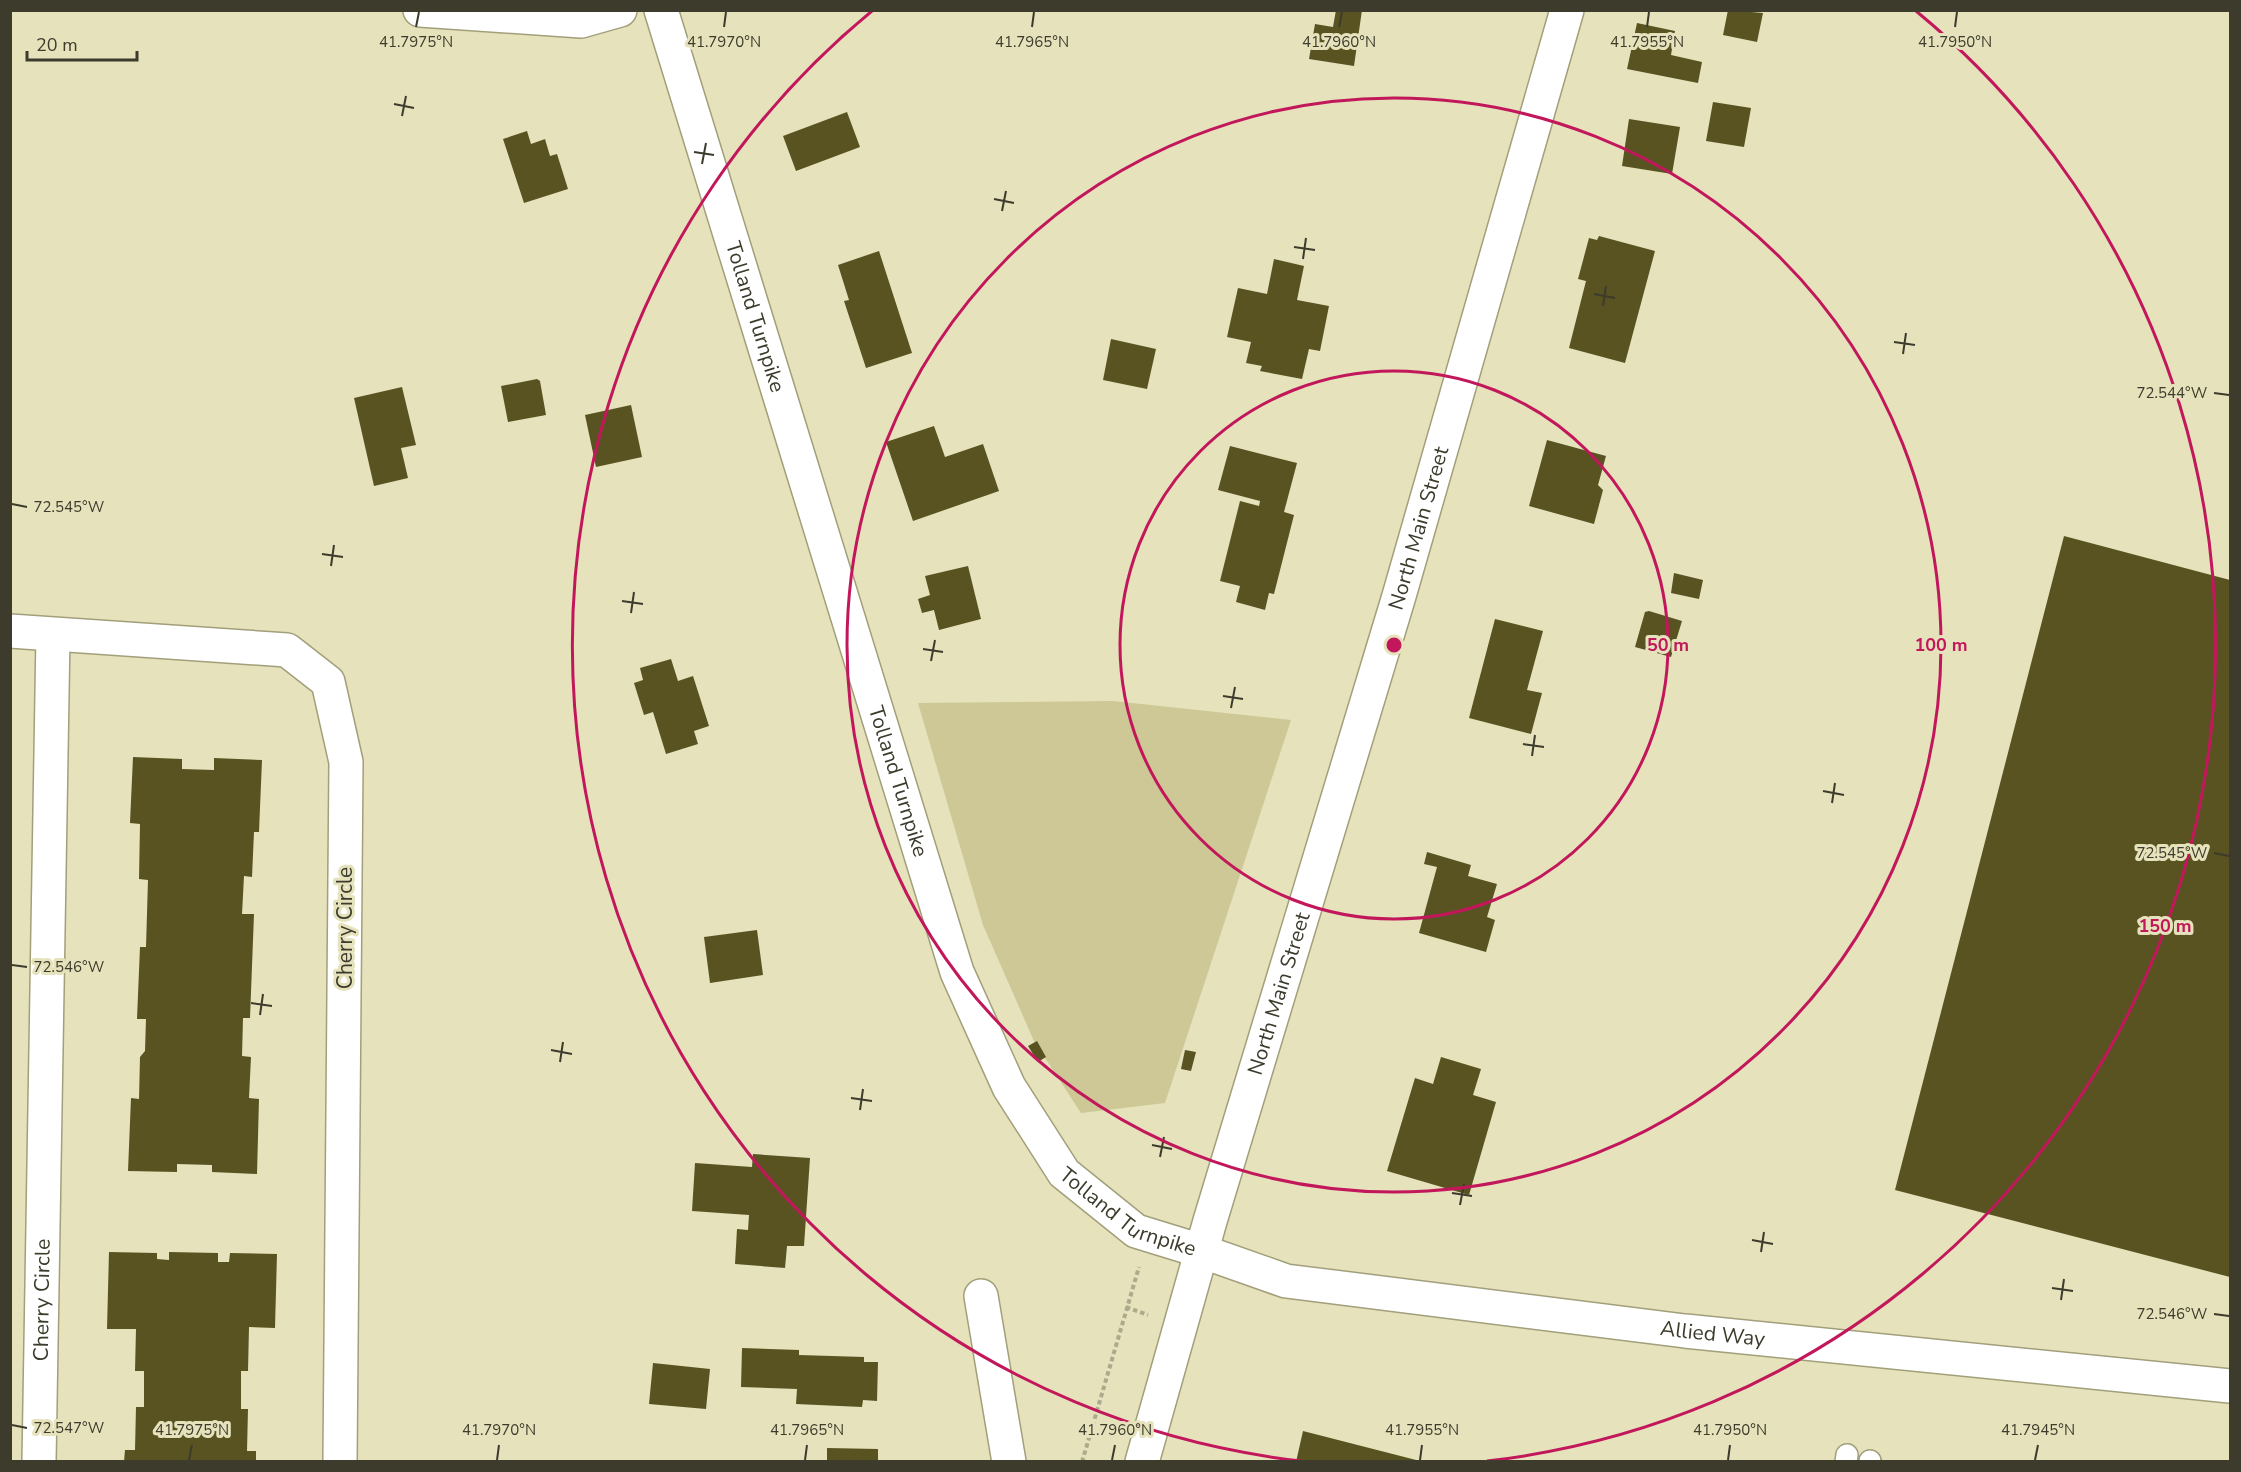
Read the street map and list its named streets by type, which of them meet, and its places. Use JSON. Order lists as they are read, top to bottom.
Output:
{
  "streets": {
    "street": [
      "Tolland Turnpike",
      "North Main Street",
      "Cherry Circle",
      "Allied Way"
    ]
  },
  "crossings": [
    ["Tolland Turnpike", "North Main Street"],
    ["Tolland Turnpike", "Allied Way"],
    ["North Main Street", "Allied Way"]
  ],
  "scale_bar": "20 m",
  "coordinates": [
    "41.7975°N",
    "41.7970°N",
    "41.7965°N",
    "41.7960°N",
    "41.7955°N",
    "41.7950°N",
    "72.544°W",
    "72.545°W",
    "72.546°W",
    "72.547°W",
    "41.7945°N"
  ],
  "rings": ["50 m", "100 m", "150 m"]
}
